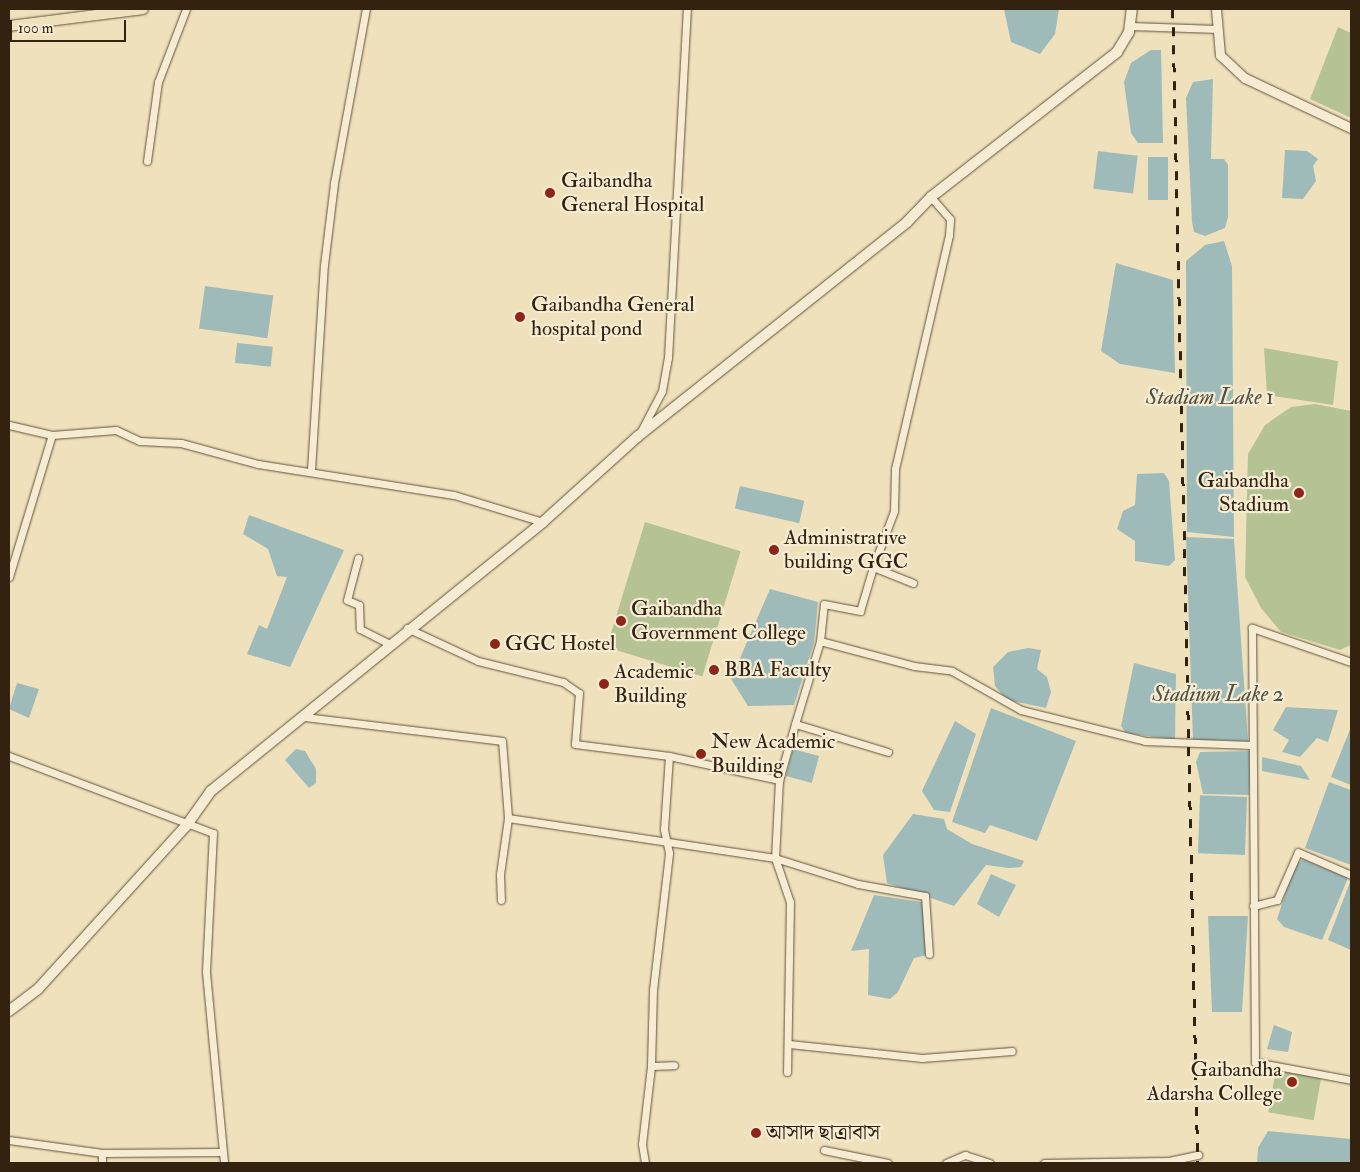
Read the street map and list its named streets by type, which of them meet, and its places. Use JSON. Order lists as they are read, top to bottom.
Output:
{
  "water": ["Stadiam Lake 1", "Stadium Lake 2"],
  "places": [
    "Gaibandha General Hospital",
    "Gaibandha General hospital pond",
    "Gaibandha Stadium",
    "Administrative building GGC",
    "Gaibandha Government College",
    "GGC Hostel",
    "BBA Faculty",
    "Academic Building",
    "New Academic Building",
    "Gaibandha Adarsha College",
    "আসাদ ছাত্রাবাস"
  ],
  "scale_bar": "100 m"
}
